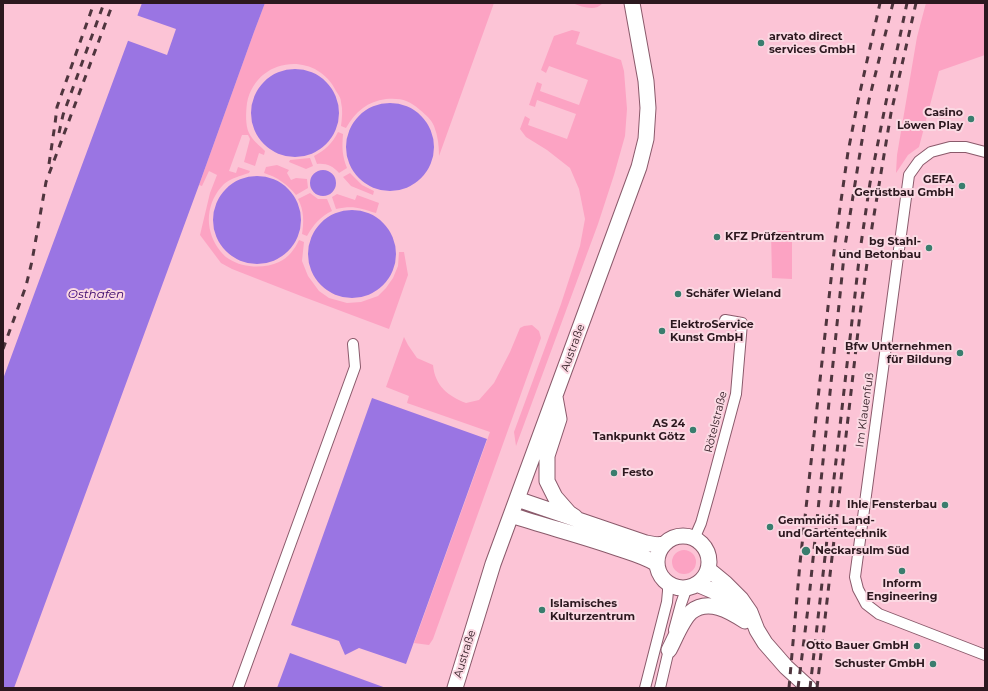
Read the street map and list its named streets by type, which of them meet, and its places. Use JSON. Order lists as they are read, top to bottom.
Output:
{
  "streets": {
    "main road": ["Austraße"],
    "street": ["Im Klauenfuß", "Rötelstraße"]
  },
  "water": ["Osthafen"],
  "places": [
    "arvato direct services GmbH",
    "Casino Löwen Play",
    "GEFA Gerüstbau GmbH",
    "KFZ Prüfzentrum",
    "bg Stahl- und Betonbau",
    "Schäfer Wieland",
    "ElektroService Kunst GmbH",
    "Bfw Unternehmen für Bildung",
    "AS 24 Tankpunkt Götz",
    "Festo",
    "Ihle Fensterbau",
    "Gemmrich Land- und Gartentechnik",
    "Neckarsulm Süd",
    "Inform Engineering",
    "Islamisches Kulturzentrum",
    "Otto Bauer GmbH",
    "Schuster GmbH"
  ]
}
